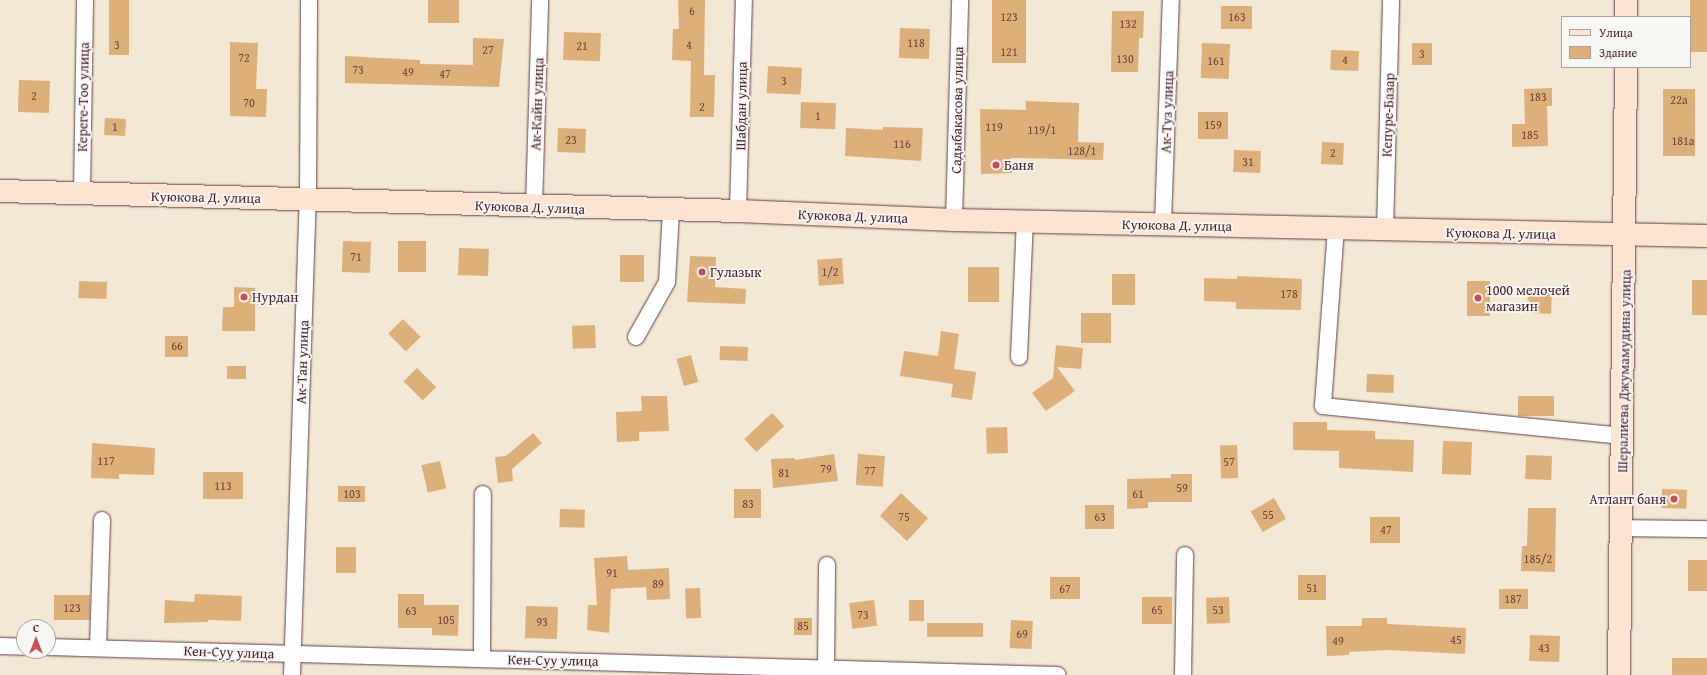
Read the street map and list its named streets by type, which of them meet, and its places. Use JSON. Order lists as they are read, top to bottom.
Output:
{
  "streets": {
    "street": [
      "Кереге-Тоо улица",
      "Ак-Кайн улица",
      "Шабдан улица",
      "Садыбакасова улица",
      "Ак-Туз улица",
      "Кепуре-Базар",
      "Куюкова Д. улица",
      "Ак-Тан улица",
      "Шералиева Джумамудина улица",
      "Кен-Суу улица"
    ]
  },
  "crossings": [
    ["Кереге-Тоо улица", "Куюкова Д. улица"],
    ["Ак-Кайн улица", "Куюкова Д. улица"],
    ["Шабдан улица", "Куюкова Д. улица"],
    ["Садыбакасова улица", "Куюкова Д. улица"],
    ["Ак-Туз улица", "Куюкова Д. улица"],
    ["Кепуре-Базар", "Куюкова Д. улица"],
    ["Куюкова Д. улица", "Ак-Тан улица"],
    ["Куюкова Д. улица", "Шералиева Джумамудина улица"],
    ["Ак-Тан улица", "Кен-Суу улица"]
  ],
  "places": [
    "Баня",
    "Гулазык",
    "Нурдан",
    "1000 мелочей магазин",
    "Атлант баня"
  ],
  "house_numbers": [
    "6",
    "123",
    "163",
    "132",
    "118",
    "3",
    "4",
    "21",
    "27",
    "121",
    "3",
    "72",
    "130",
    "4",
    "161",
    "73",
    "49",
    "47",
    "3",
    "2",
    "183",
    "22а",
    "70",
    "2",
    "1",
    "159",
    "1",
    "119",
    "119/1",
    "185",
    "23",
    "181а",
    "116",
    "128/1",
    "2",
    "31",
    "71",
    "1/2",
    "178",
    "66",
    "117",
    "57",
    "79",
    "77",
    "81",
    "113",
    "59",
    "103",
    "61",
    "83",
    "55",
    "75",
    "63",
    "47",
    "185/2",
    "91",
    "89",
    "51",
    "67",
    "187",
    "123",
    "65",
    "53",
    "63",
    "73",
    "105",
    "93",
    "85",
    "69",
    "45",
    "49",
    "43"
  ],
  "legend": ["Улица", "Здание"],
  "north": "top"
}
